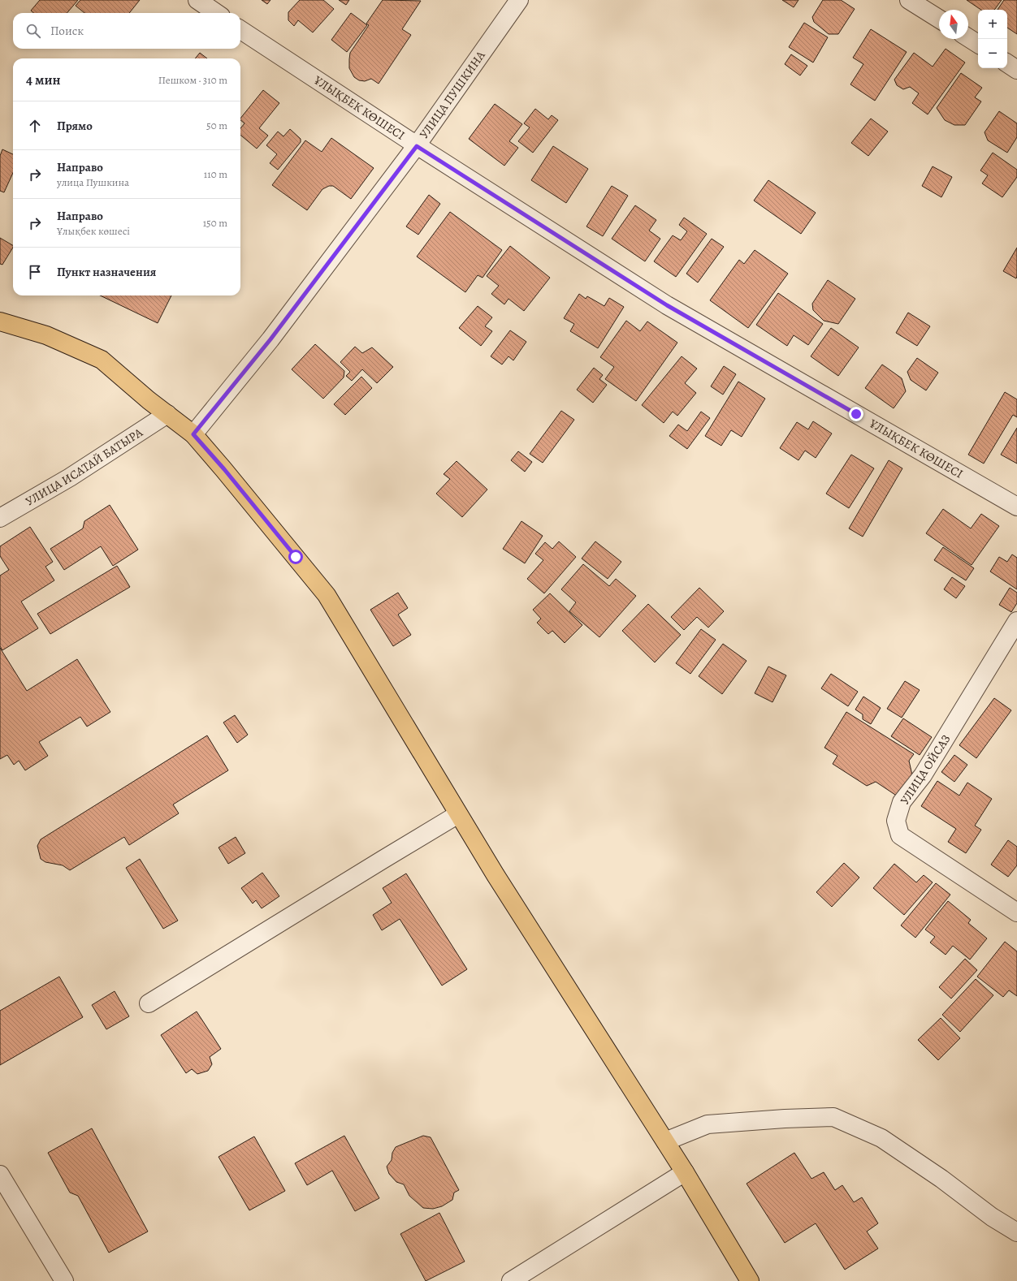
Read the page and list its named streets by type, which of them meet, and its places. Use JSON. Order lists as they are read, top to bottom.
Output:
{
  "streets": {
    "street": [
      "УЛИЦА ПУШКИНА",
      "ҰЛЫҚБЕК КӨШЕСІ",
      "УЛИЦА ИСАТАЙ БАТЫРА",
      "УЛИЦА ОЙСАЗ"
    ]
  },
  "crossings": [
    ["УЛИЦА ПУШКИНА", "ҰЛЫҚБЕК КӨШЕСІ"]
  ],
  "north": "top",
  "page": {
    "map_buttons": ["+", "−"],
    "search": "Поиск",
    "heading": ["4 мин", "Пешком · 310 m"],
    "list": [
      ["Прямо", "50 m"],
      ["Направо", "улица Пушкина", "110 m"],
      ["Направо", "Ұлықбек көшесі", "150 m"],
      "Пункт назначения"
    ]
  }
}
